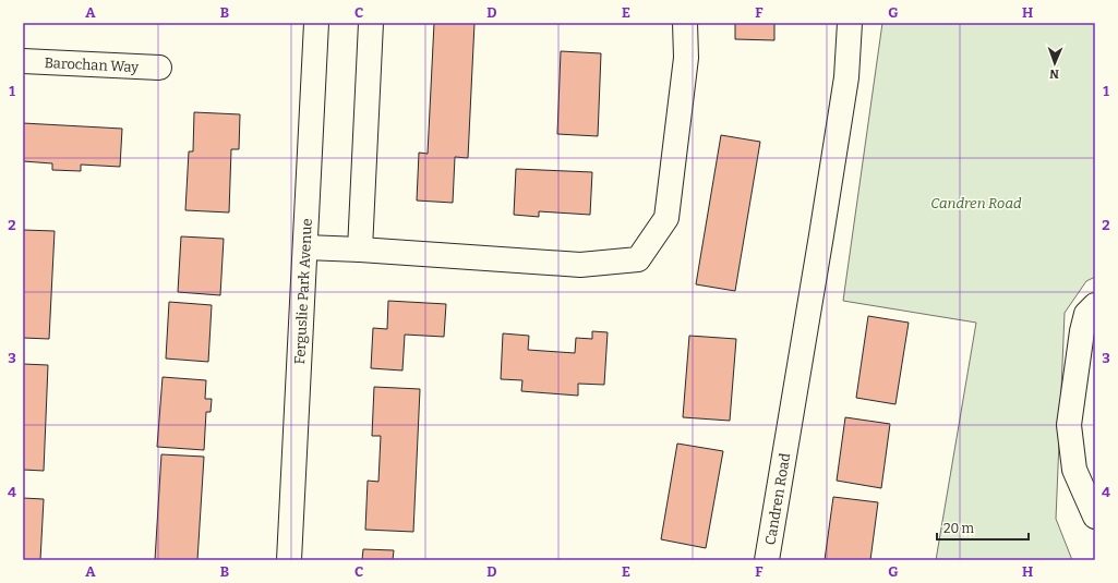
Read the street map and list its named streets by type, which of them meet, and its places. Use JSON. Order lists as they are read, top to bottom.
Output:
{
  "streets": {
    "street": ["Barochan Way", "Ferguslie Park Avenue", "Candren Road"]
  },
  "parks": ["Candren Road"],
  "scale_bar": "20 m",
  "north": "bottom",
  "grid": {
    "columns": [
      "A",
      "B",
      "C",
      "D",
      "E",
      "F",
      "G",
      "H"
    ],
    "rows": [
      "1",
      "2",
      "3",
      "4"
    ]
  }
}
